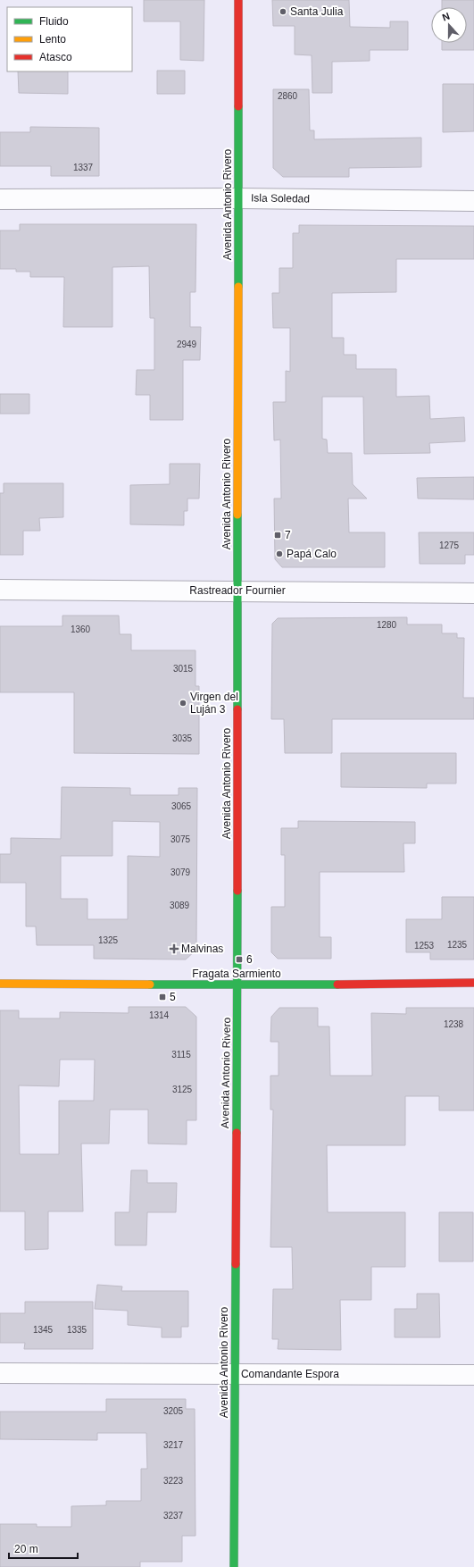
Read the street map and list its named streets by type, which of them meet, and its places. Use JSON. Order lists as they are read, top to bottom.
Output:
{
  "streets": {
    "main road": ["Avenida Antonio Rivero", "Fragata Sarmiento"],
    "street": ["Isla Soledad", "Rastreador Fournier", "Comandante Espora"]
  },
  "crossings": [
    ["Isla Soledad", "Avenida Antonio Rivero"],
    ["Avenida Antonio Rivero", "Rastreador Fournier"],
    ["Avenida Antonio Rivero", "Fragata Sarmiento"],
    ["Avenida Antonio Rivero", "Comandante Espora"]
  ],
  "places": {
    "other": ["Santa Julia", "Papá Calo", "Virgen del Luján 3"],
    "transit": ["7", "6", "5"],
    "health": ["Malvinas"]
  },
  "house_numbers": [
    "2860",
    "1337",
    "2949",
    "1275",
    "1280",
    "1360",
    "3015",
    "3035",
    "3065",
    "3075",
    "3079",
    "3089",
    "1325",
    "1235",
    "1253",
    "1314",
    "1238",
    "3115",
    "3125",
    "1345",
    "1335",
    "3205",
    "3217",
    "3223",
    "3237"
  ],
  "legend": ["Fluido", "Lento", "Atasco"],
  "scale_bar": "20 m",
  "north": "top"
}
